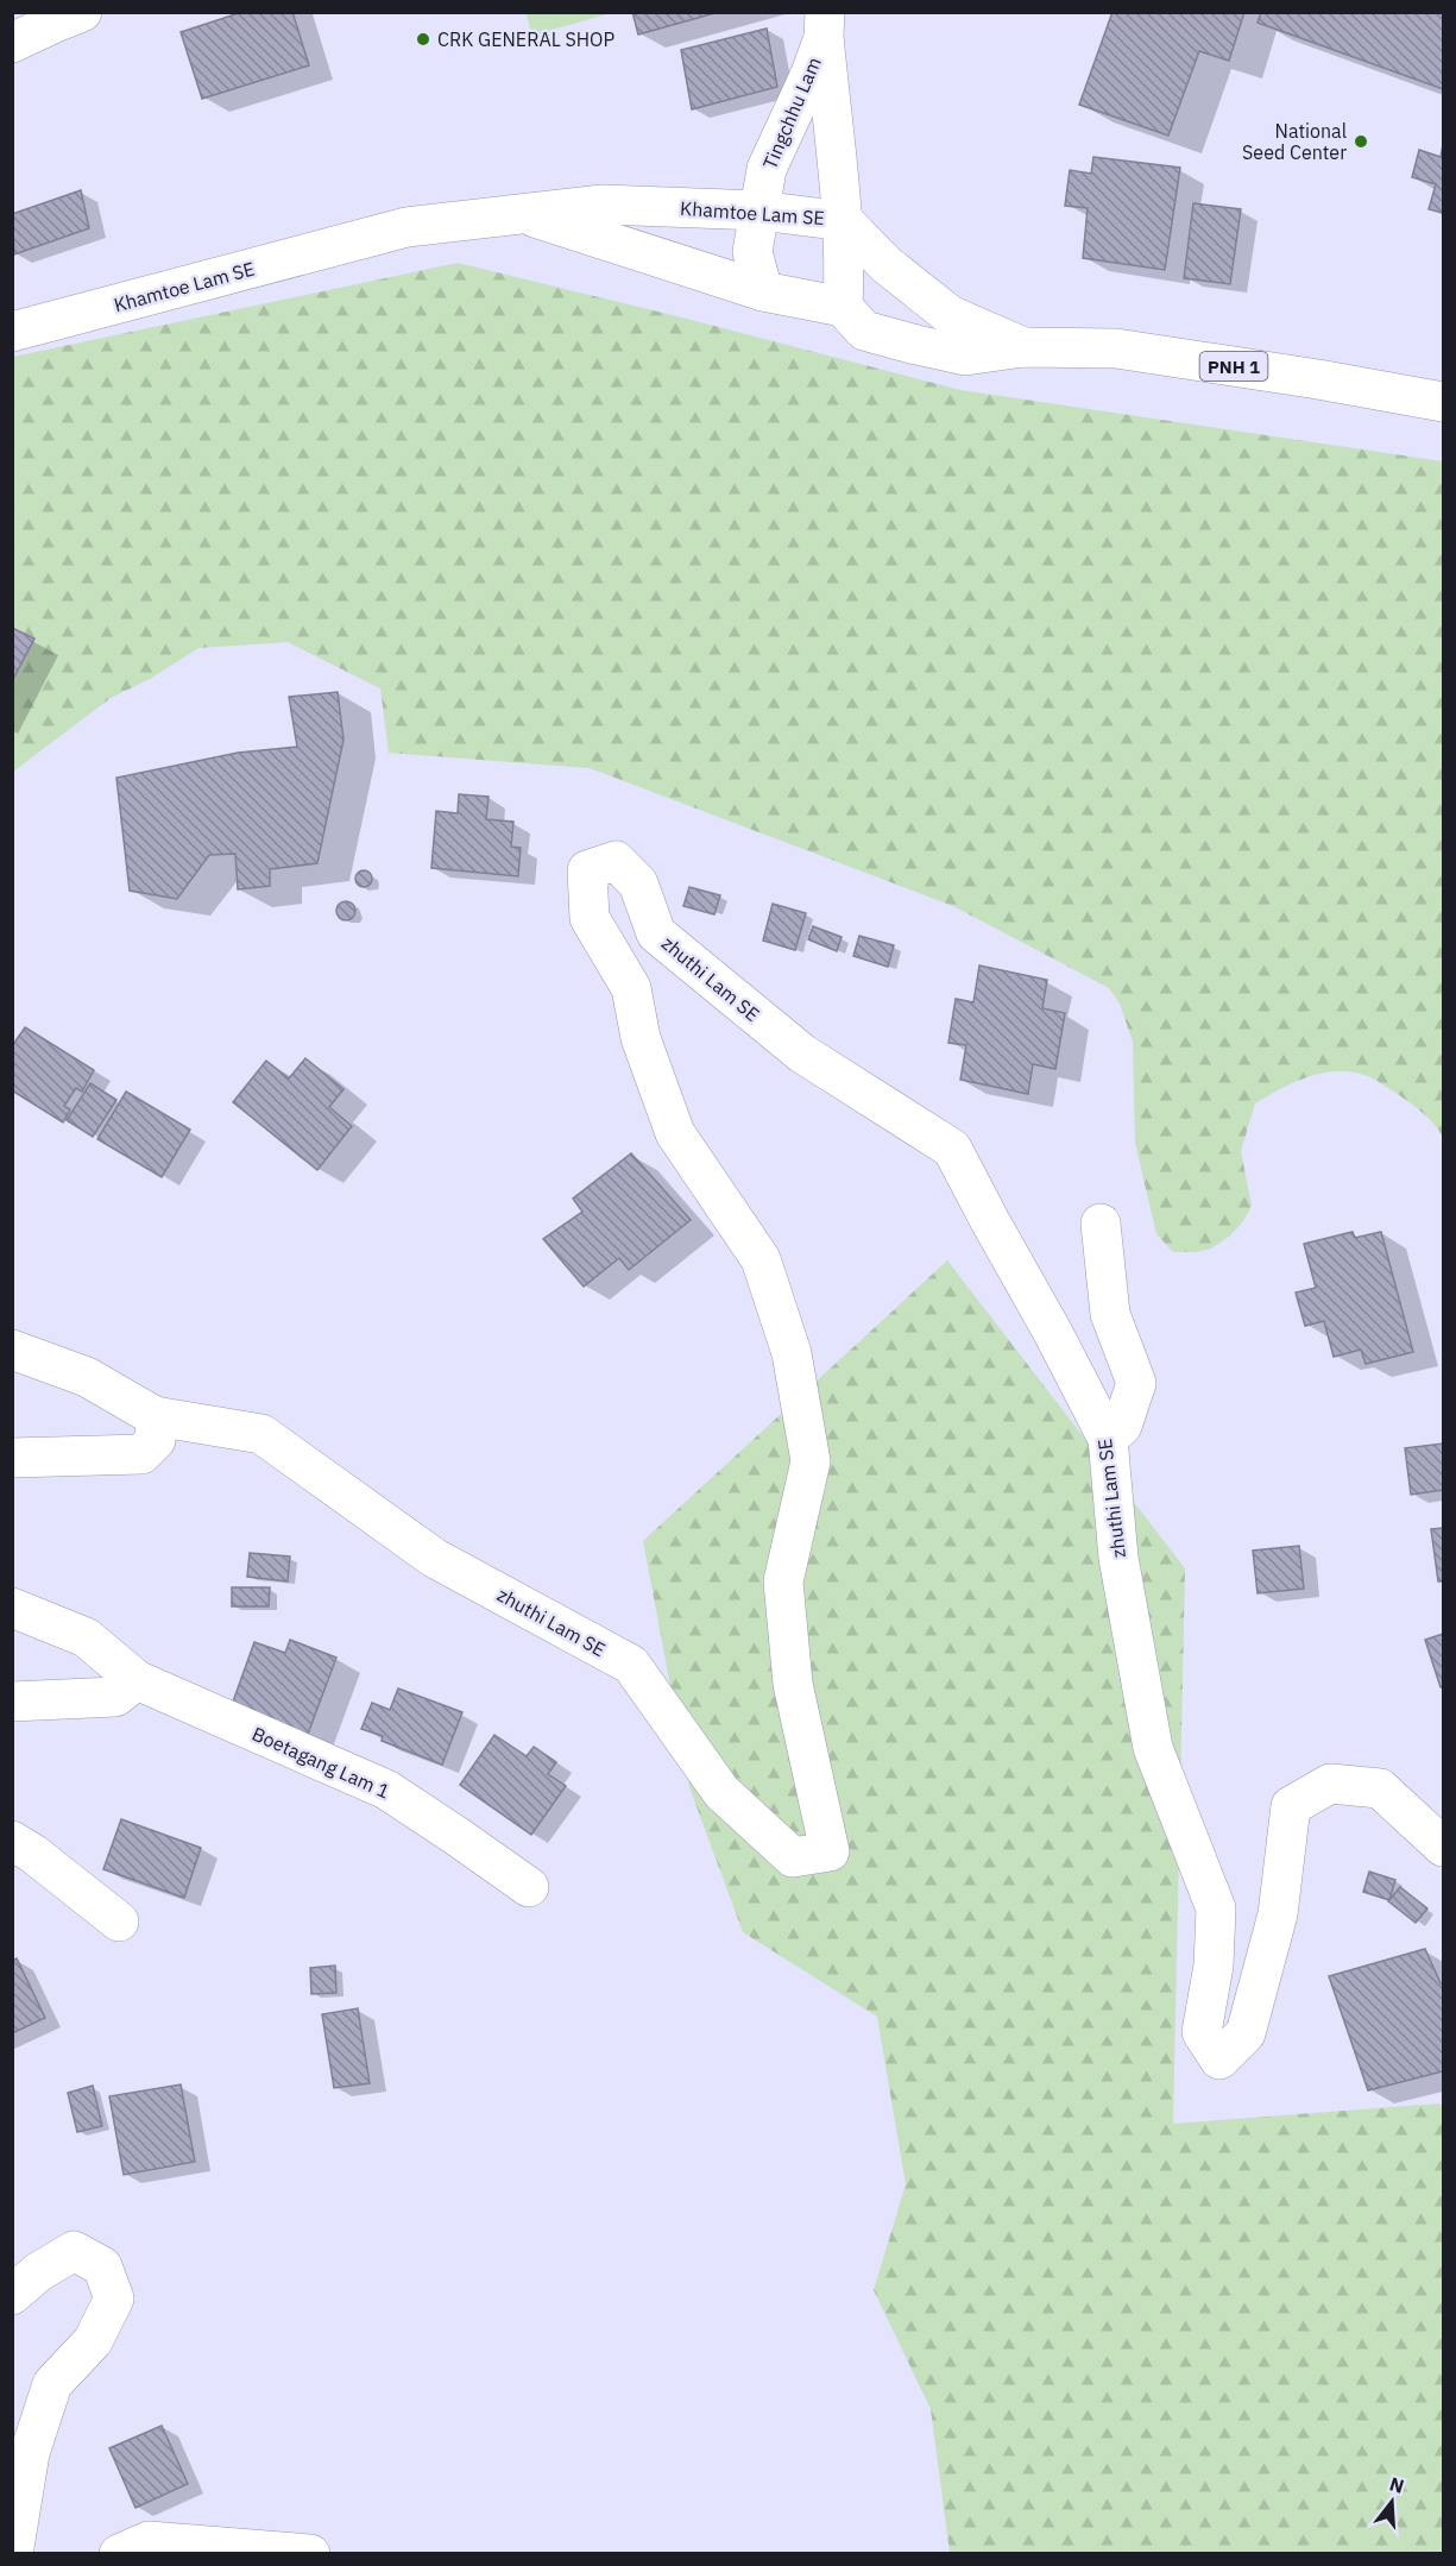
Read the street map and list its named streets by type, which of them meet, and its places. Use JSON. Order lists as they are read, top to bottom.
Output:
{
  "streets": {
    "street": [
      "Tingchhu Lam",
      "Khamtoe Lam SE",
      "PNH 1",
      "zhuthi Lam SE",
      "Boetagang Lam 1"
    ]
  },
  "crossings": [
    ["Tingchhu Lam", "Khamtoe Lam SE"]
  ],
  "places": ["CRK GENERAL SHOP", "National Seed Center"],
  "north": "top"
}
